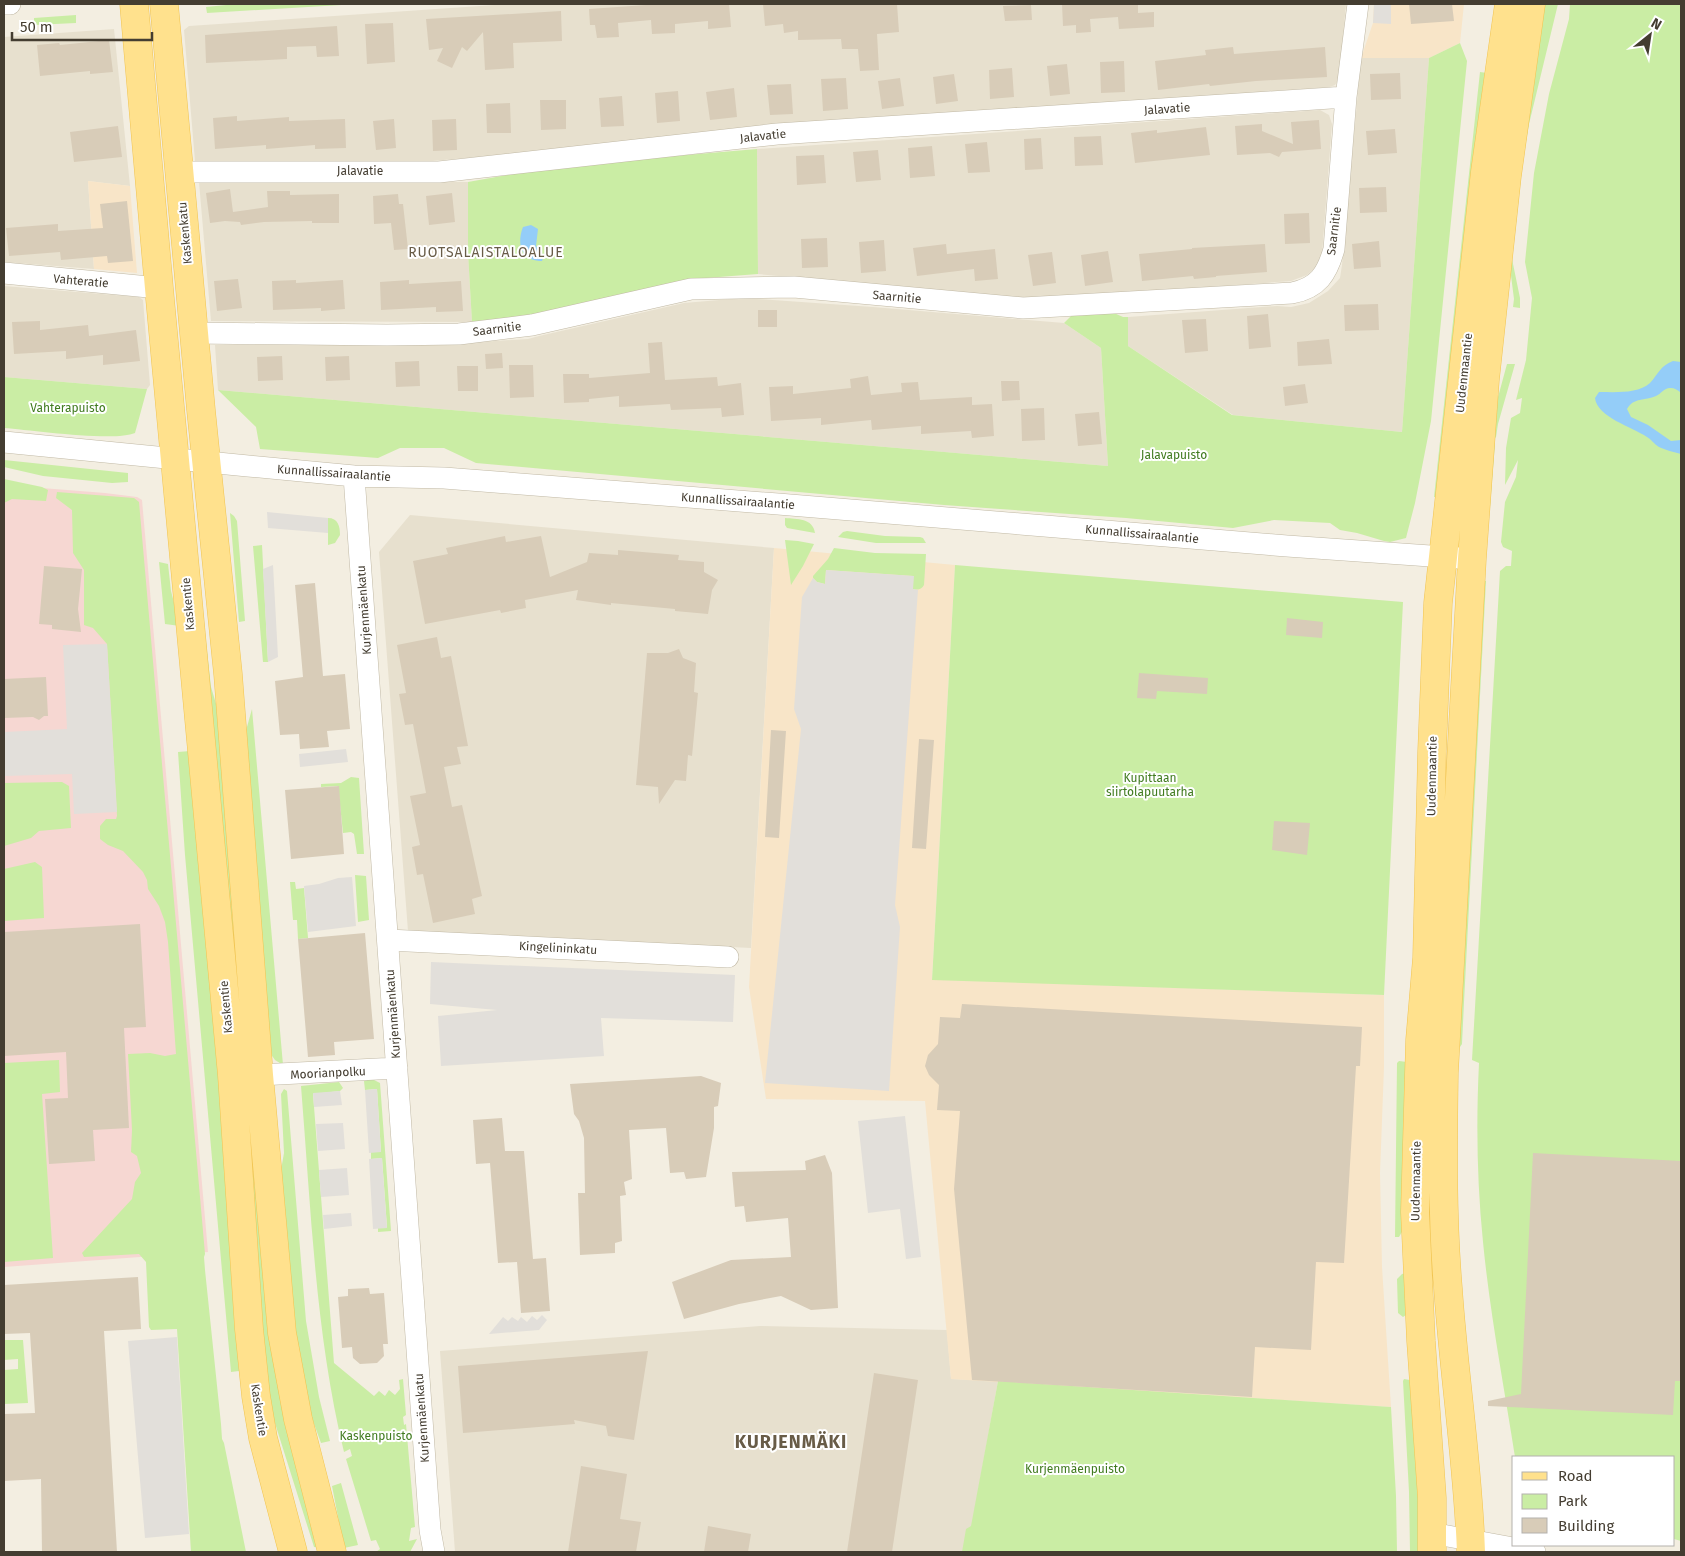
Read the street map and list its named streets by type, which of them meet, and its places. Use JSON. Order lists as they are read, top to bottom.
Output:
{
  "streets": {
    "main road": ["Kaskenkatu", "Uudenmaantie", "Kaskentie"],
    "street": [
      "Jalavatie",
      "Saarnitie",
      "Vahteratie",
      "Kunnallissairaalantie",
      "Kurjenmäenkatu",
      "Kingelininkatu",
      "Moorianpolku"
    ]
  },
  "crossings": [
    ["Jalavatie", "Saarnitie"],
    ["Jalavatie", "Kaskenkatu"],
    ["Saarnitie", "Kaskenkatu"],
    ["Kaskenkatu", "Kunnallissairaalantie"],
    ["Uudenmaantie", "Kunnallissairaalantie"],
    ["Kunnallissairaalantie", "Kaskentie"],
    ["Kunnallissairaalantie", "Kurjenmäenkatu"],
    ["Kurjenmäenkatu", "Kingelininkatu"],
    ["Kurjenmäenkatu", "Moorianpolku"]
  ],
  "districts": ["RUOTSALAISTALOALUE", "KURJENMÄKI"],
  "parks": [
    "Vahterapuisto",
    "Jalavapuisto",
    "Kupittaan siirtolapuutarha",
    "Kaskenpuisto",
    "Kurjenmäenpuisto"
  ],
  "legend": ["Road", "Park", "Building"],
  "scale_bar": "50 m",
  "north": "top right"
}
